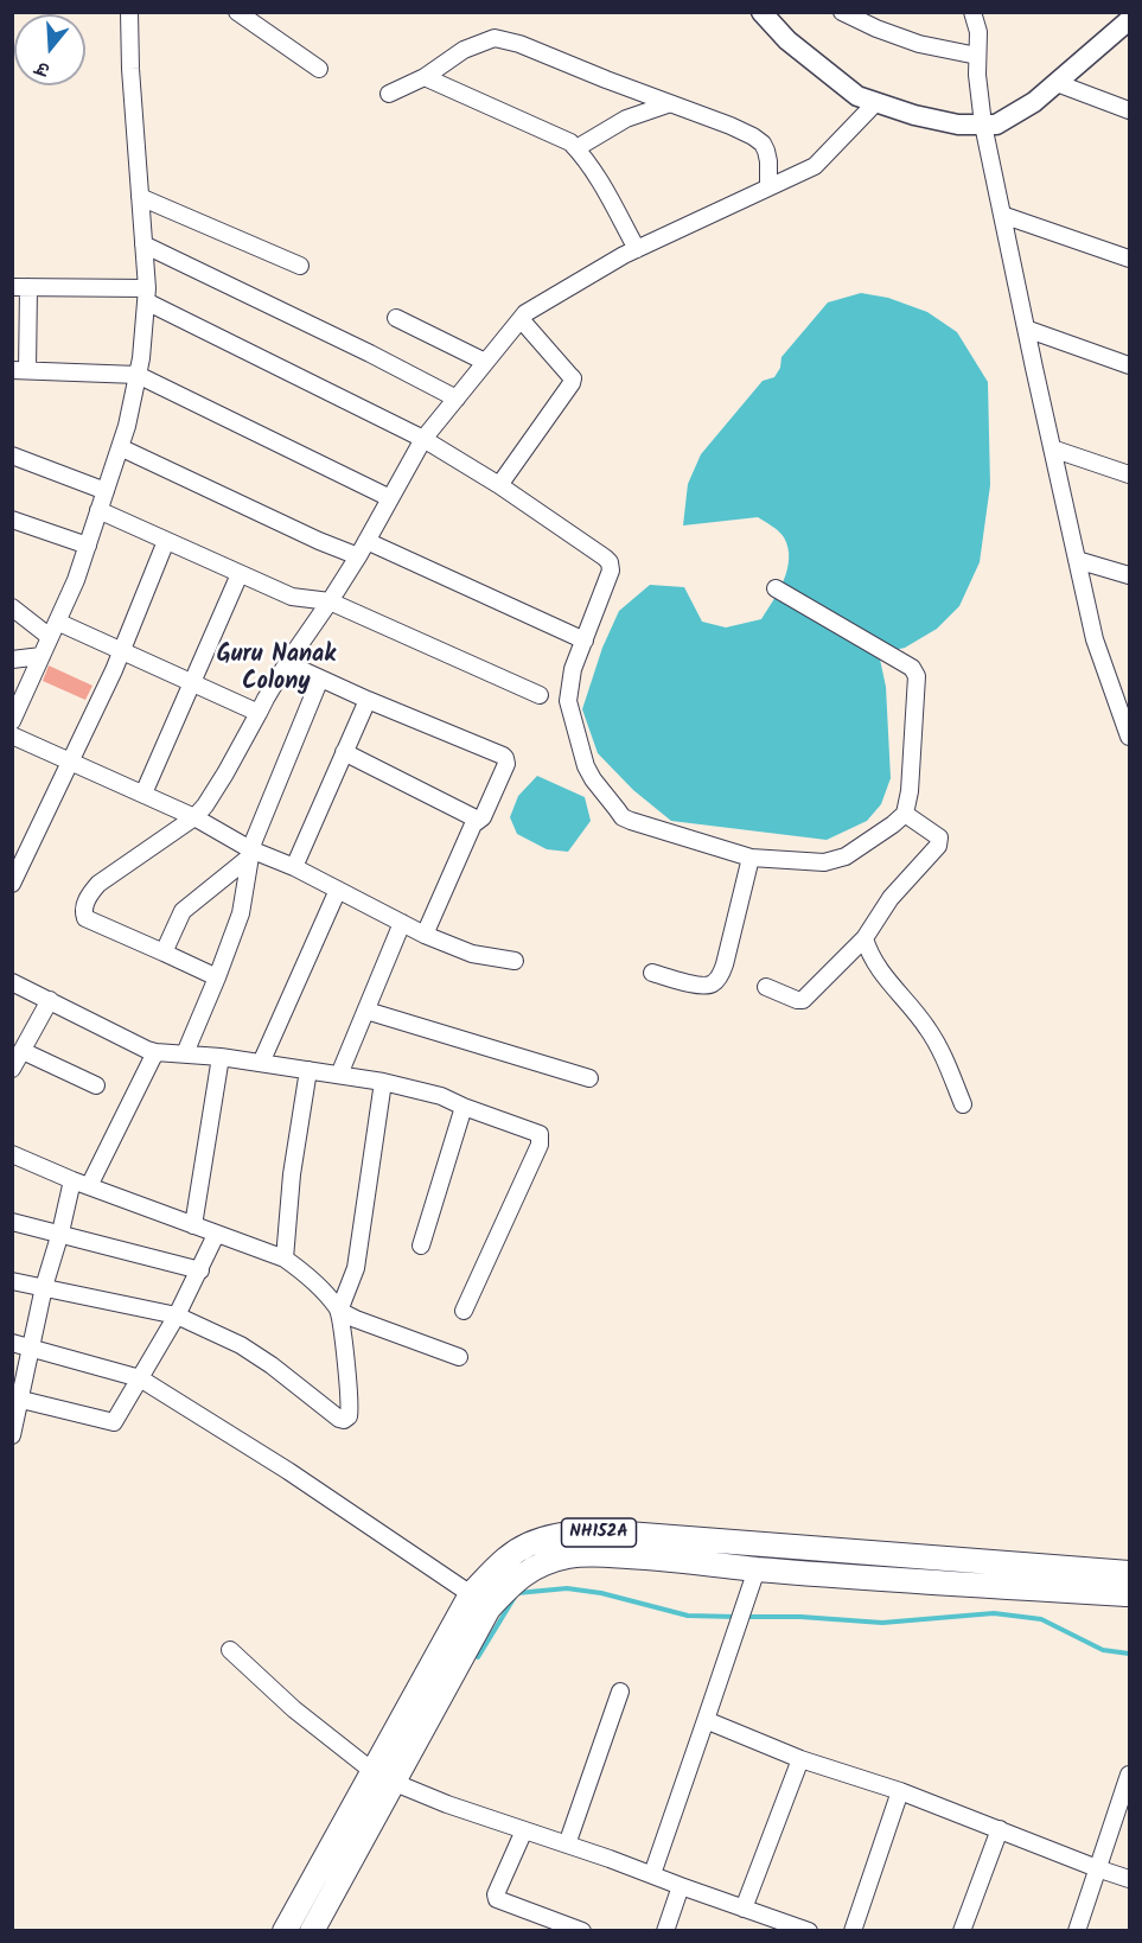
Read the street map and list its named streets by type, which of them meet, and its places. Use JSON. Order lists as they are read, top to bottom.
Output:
{
  "streets": {
    "highway": ["NH152A"]
  },
  "districts": ["Guru Nanak Colony"],
  "north": "bottom"
}
